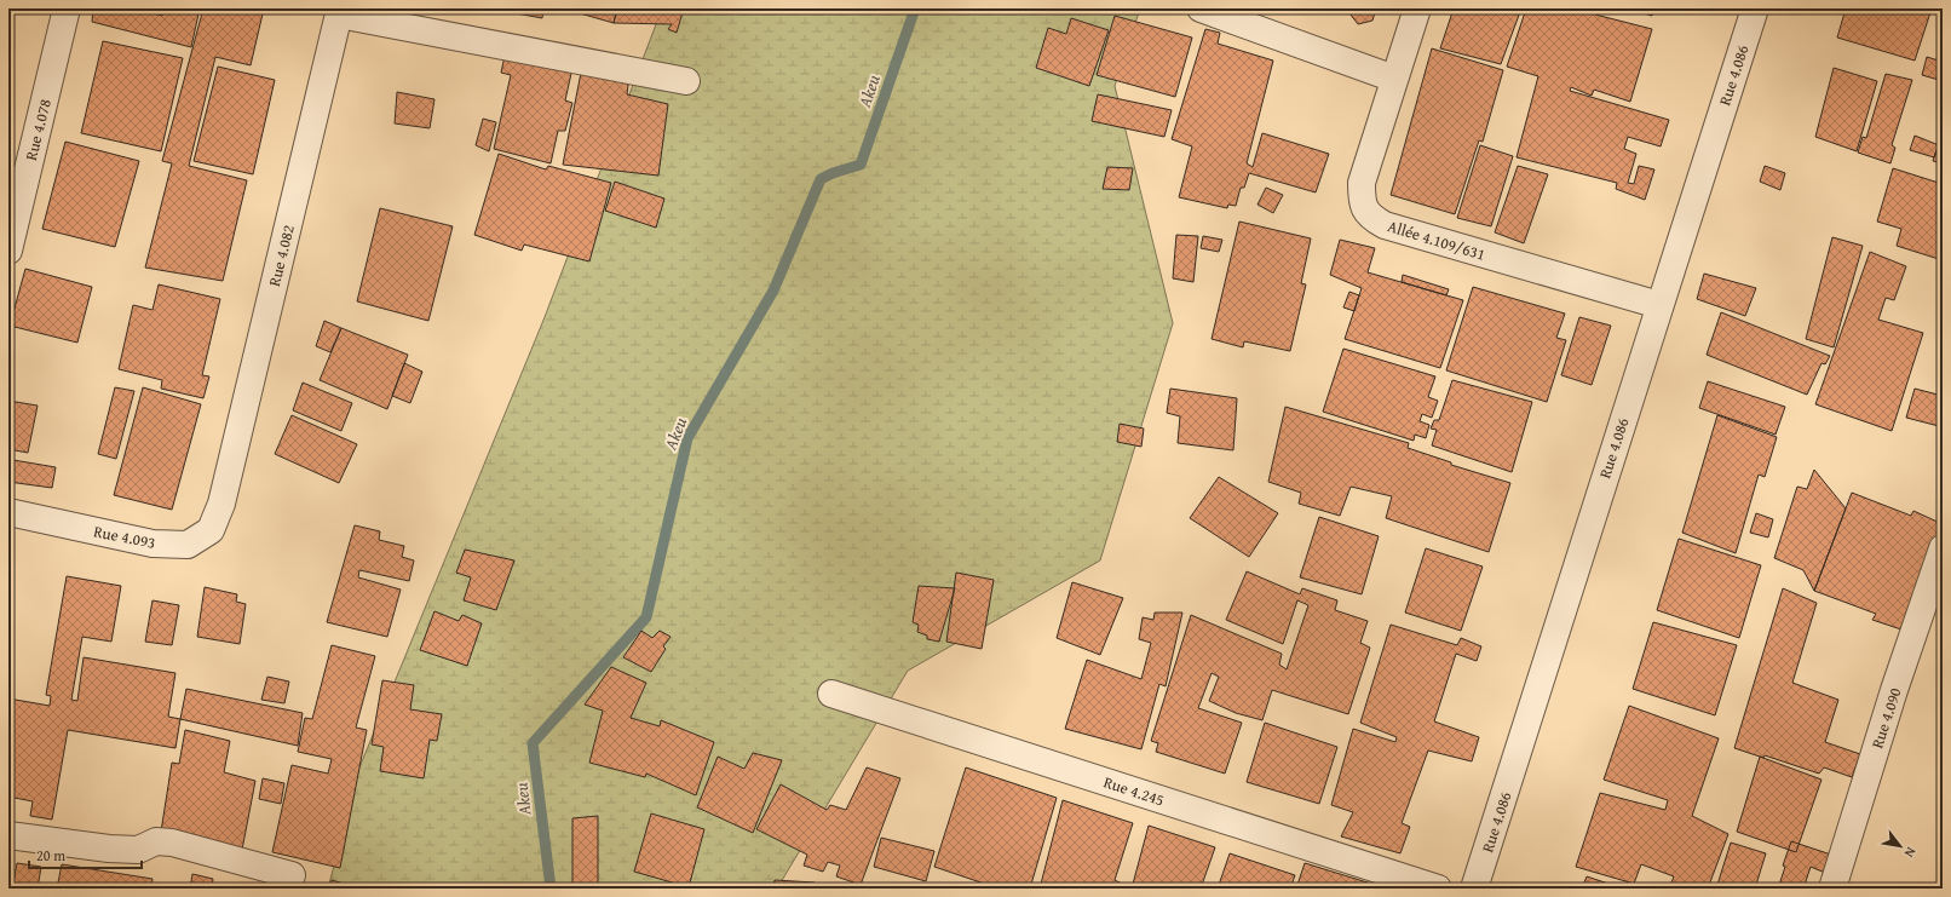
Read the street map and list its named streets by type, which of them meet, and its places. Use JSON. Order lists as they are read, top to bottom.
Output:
{
  "streets": {
    "street": [
      "Rue 4.086",
      "Rue 4.078",
      "Allée 4.109/631",
      "Rue 4.082",
      "Rue 4.093",
      "Rue 4.090",
      "Rue 4.245"
    ]
  },
  "crossings": [
    ["Rue 4.086", "Allée 4.109/631"],
    ["Rue 4.082", "Rue 4.093"]
  ],
  "water": ["Akeu"],
  "scale_bar": "20 m",
  "north": "bottom right"
}
